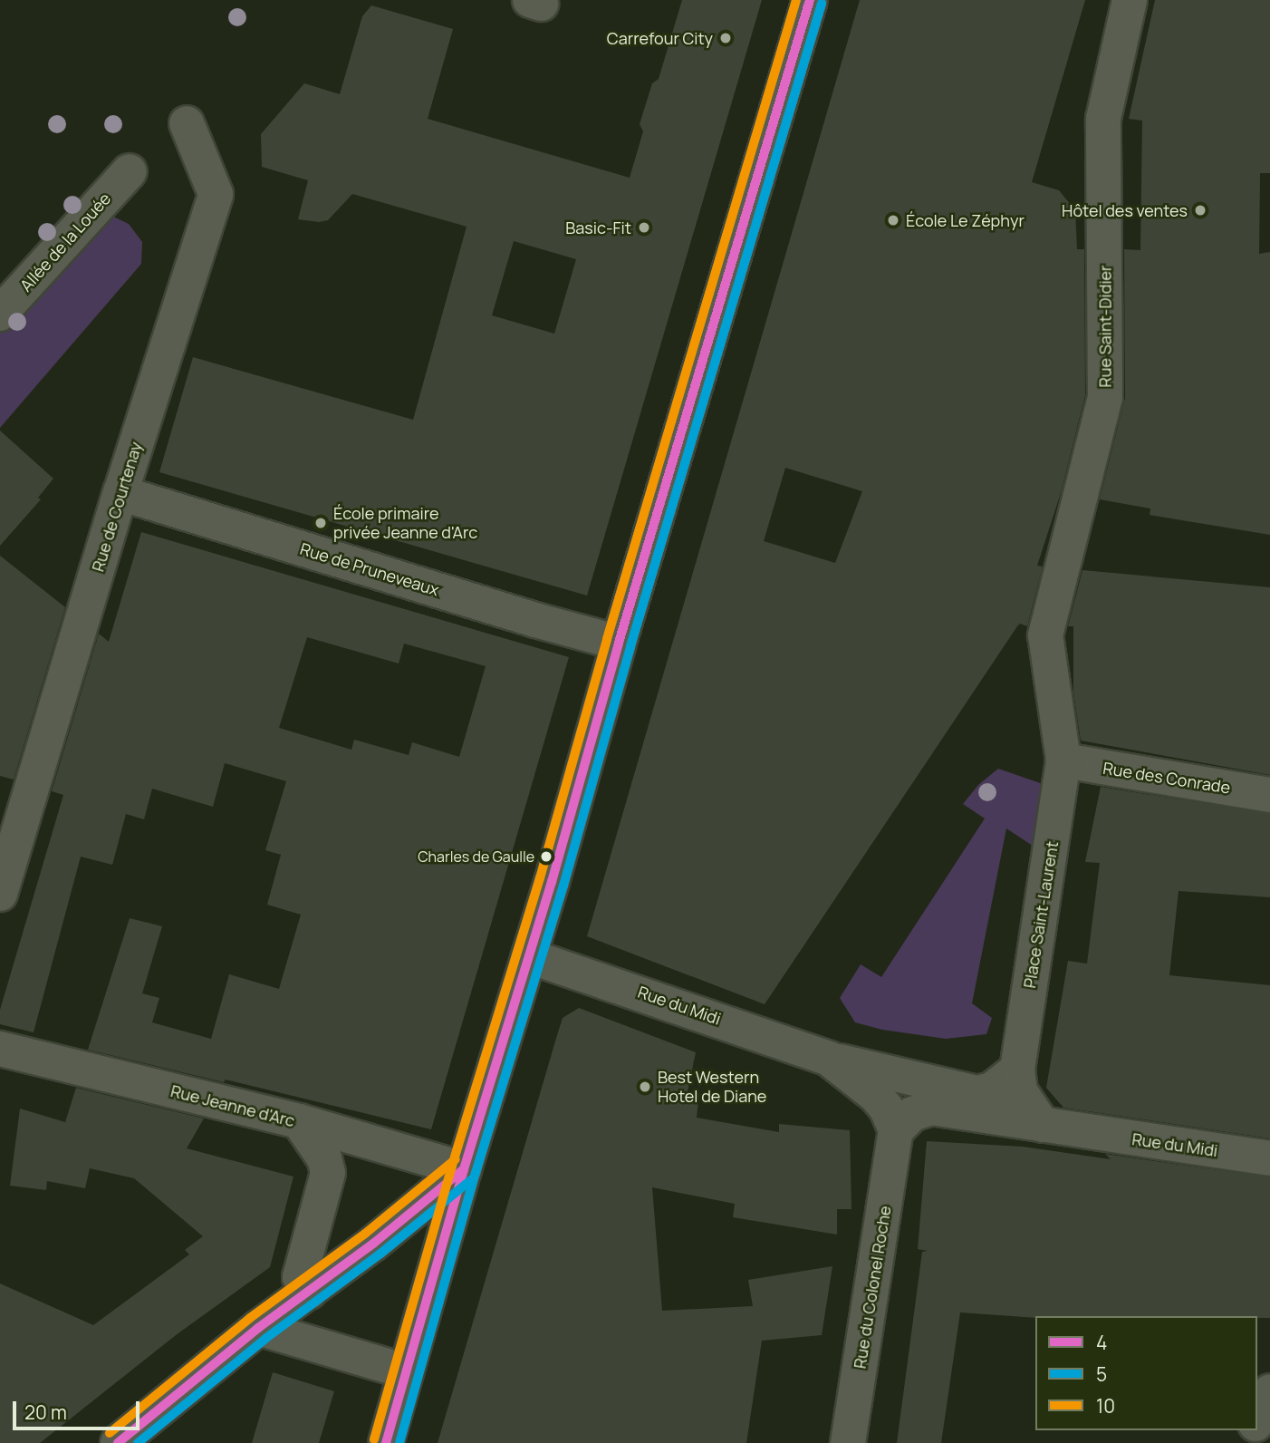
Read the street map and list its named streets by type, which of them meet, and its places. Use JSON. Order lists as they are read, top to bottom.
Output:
{
  "streets": {
    "street": [
      "Allée de la Louée",
      "Rue Saint-Didier",
      "Rue de Courtenay",
      "Rue de Pruneveaux",
      "Rue des Conrade",
      "Place Saint-Laurent",
      "Rue du Midi",
      "Rue Jeanne d'Arc",
      "Rue du Colonel Roche"
    ]
  },
  "crossings": [
    ["Rue Saint-Didier", "Rue des Conrade"],
    ["Rue Saint-Didier", "Place Saint-Laurent"],
    ["Rue de Courtenay", "Rue de Pruneveaux"],
    ["Rue des Conrade", "Place Saint-Laurent"],
    ["Place Saint-Laurent", "Rue du Midi"],
    ["Rue du Midi", "Rue du Colonel Roche"]
  ],
  "places": [
    "Carrefour City",
    "Hôtel des ventes",
    "École Le Zéphyr",
    "Basic-Fit",
    "École primaire privée Jeanne d'Arc",
    "Charles de Gaulle",
    "Best Western Hotel de Diane"
  ],
  "lines": ["transit line 4", "transit line 10", "transit line 5"],
  "legend": ["4", "5", "10"],
  "scale_bar": "20 m"
}
